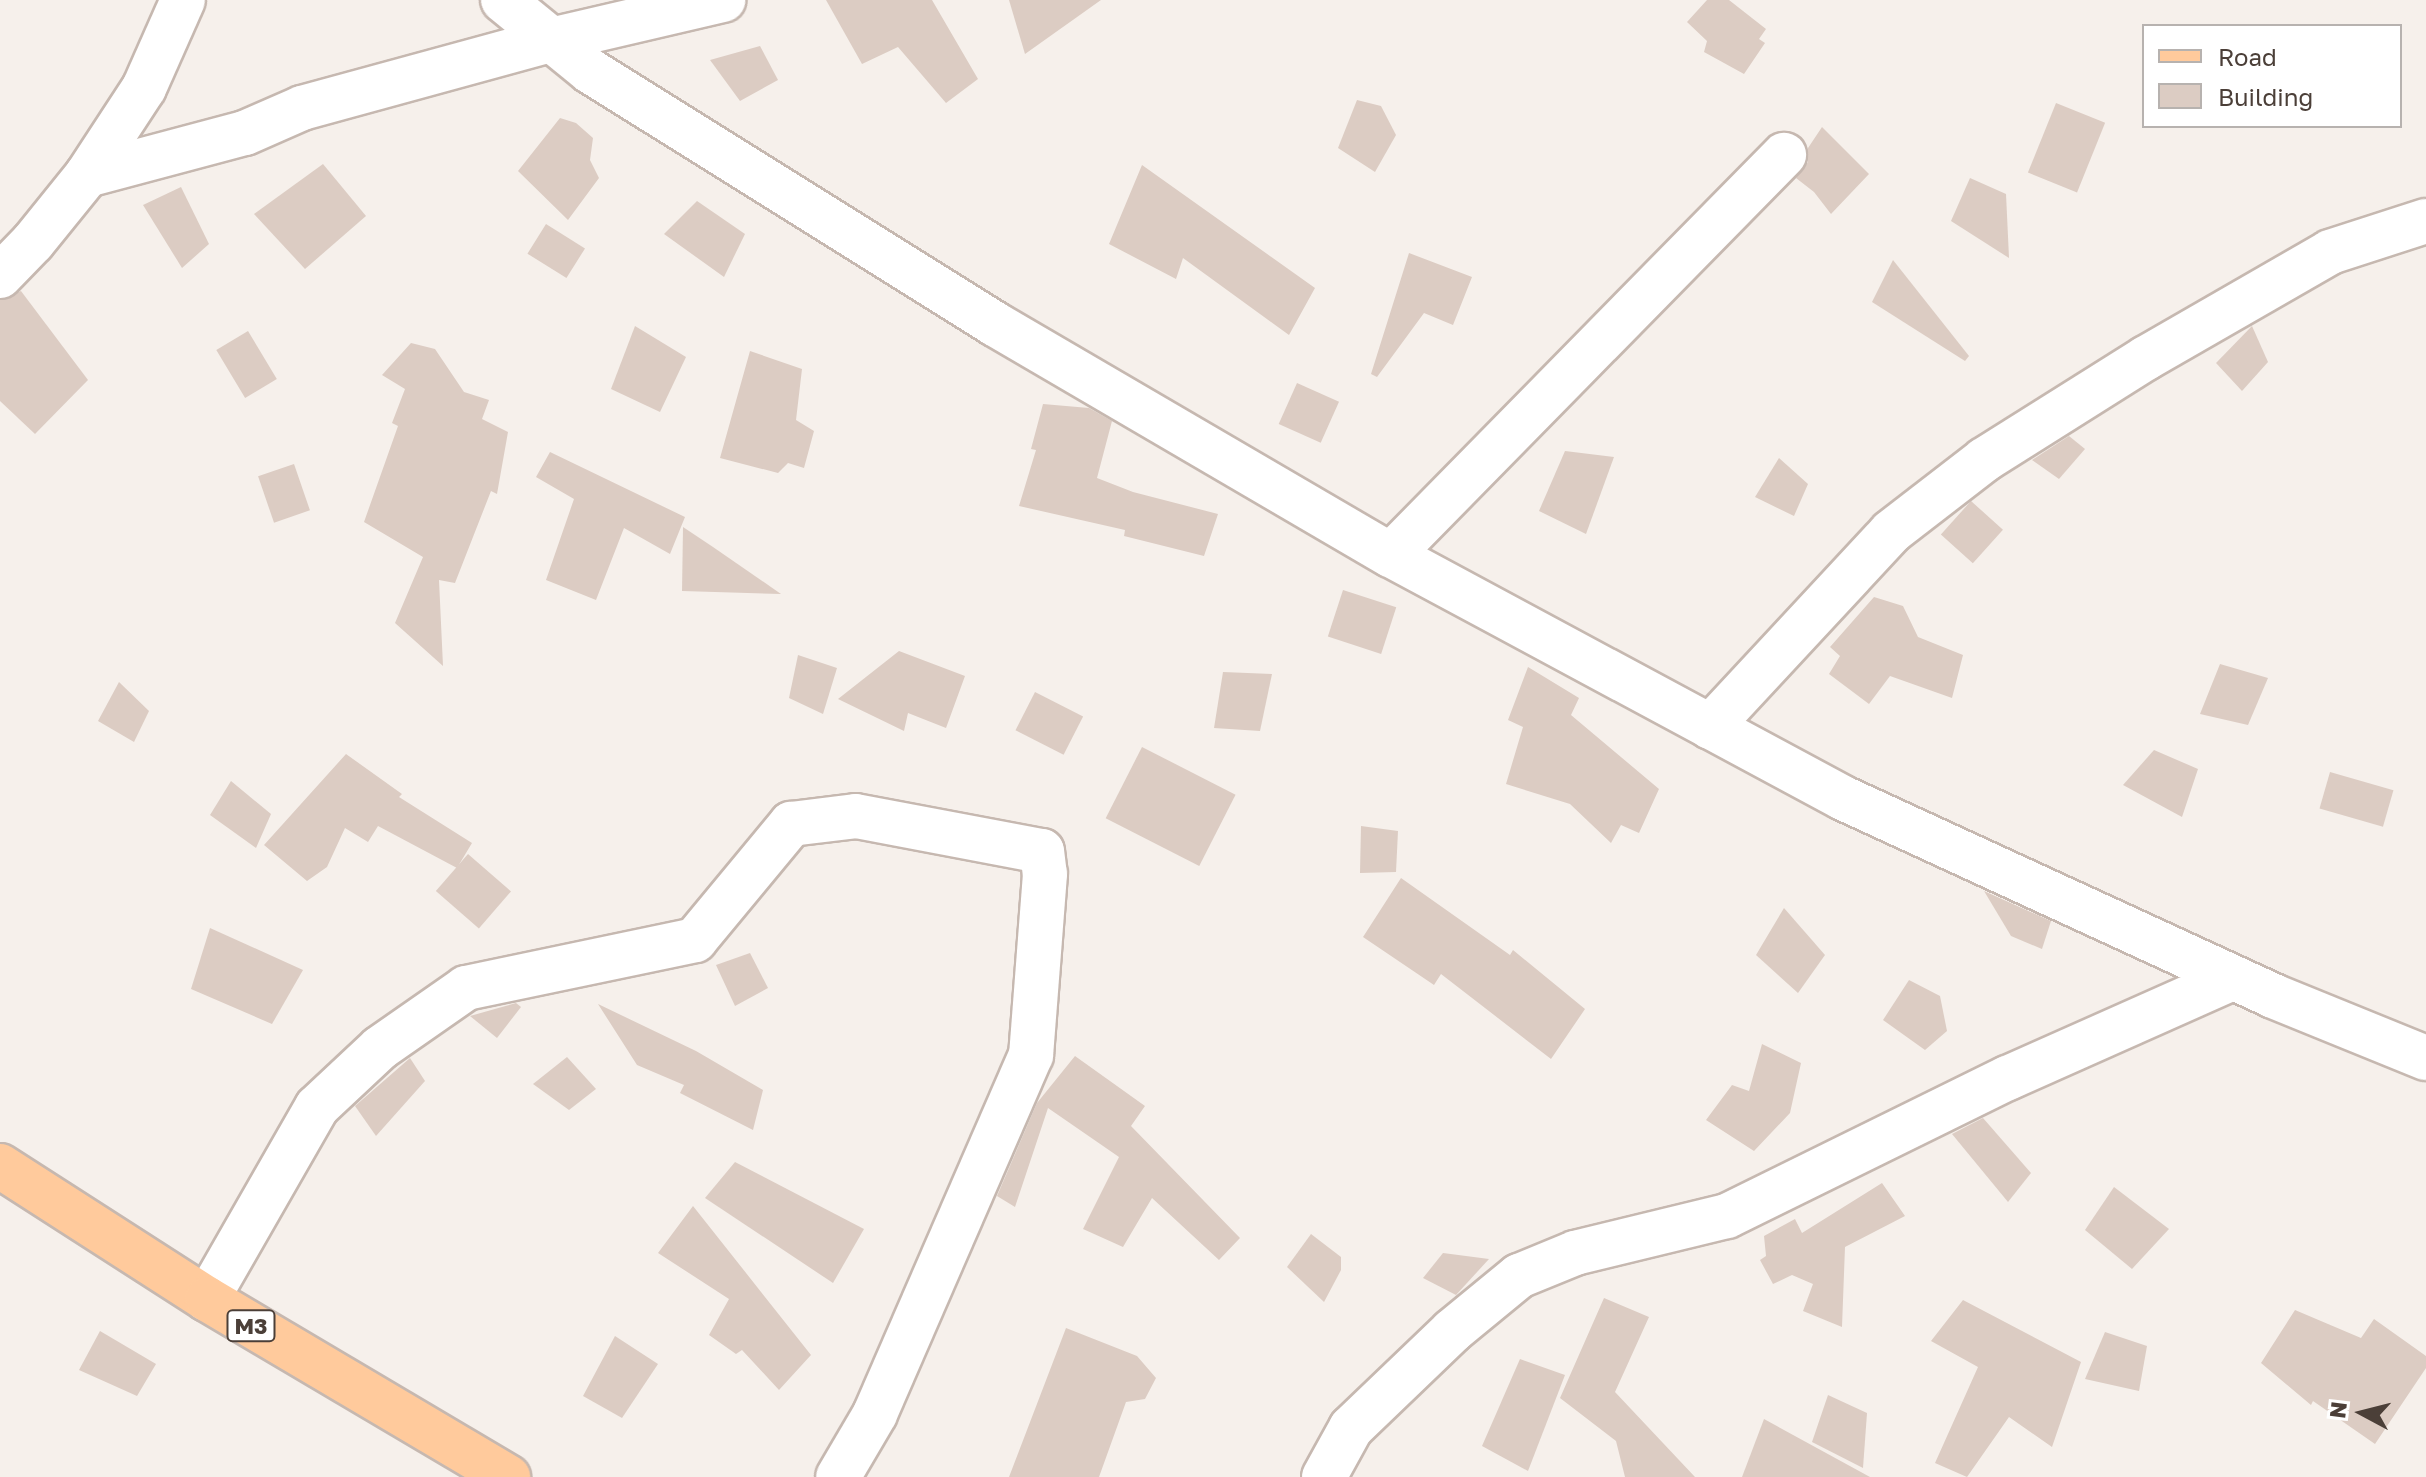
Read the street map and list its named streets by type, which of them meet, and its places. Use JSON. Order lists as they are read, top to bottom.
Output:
{
  "streets": {
    "main road": ["M3"]
  },
  "legend": ["Road", "Building"],
  "north": "left"
}
